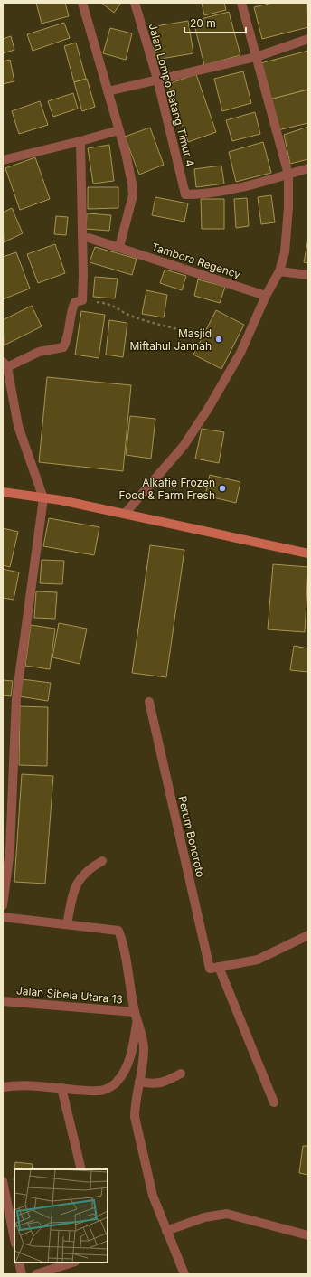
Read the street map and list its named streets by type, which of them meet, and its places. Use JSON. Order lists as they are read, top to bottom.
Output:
{
  "streets": {
    "street": [
      "Jalan Lompo Batang Timur 4",
      "Tambora Regency",
      "Perum Bonoroto",
      "Jalan Sibela Utara 13"
    ]
  },
  "places": ["Masjid Miftahul Jannah", "Alkafie Frozen Food & Farm Fresh"],
  "scale_bar": "20 m"
}
